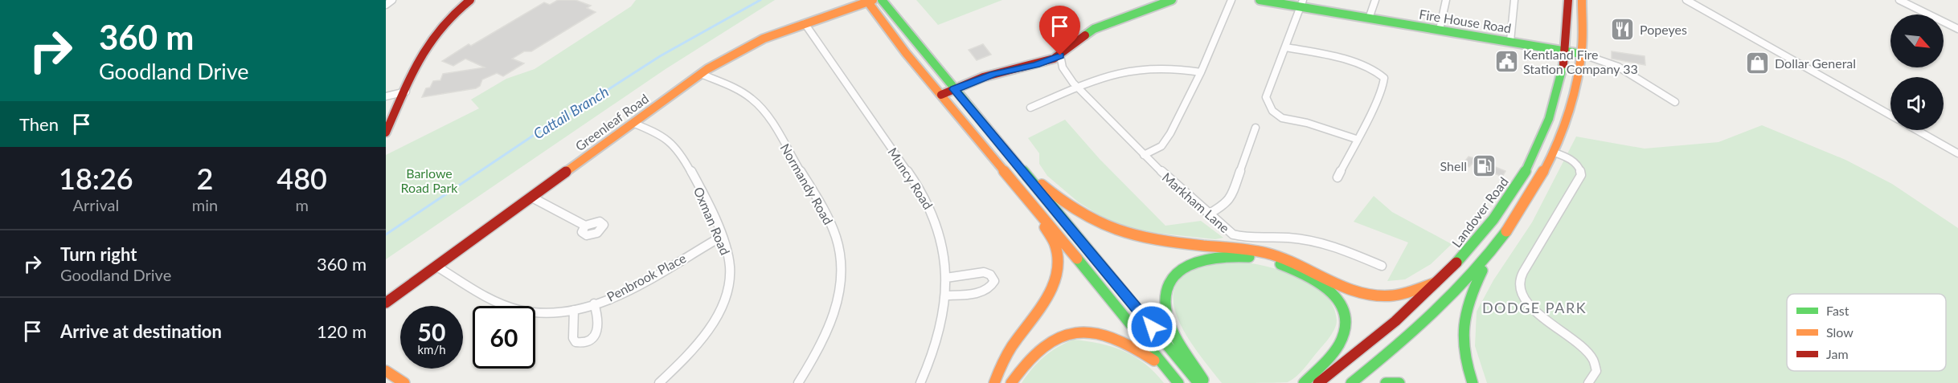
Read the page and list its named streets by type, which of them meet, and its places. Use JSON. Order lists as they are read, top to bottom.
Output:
{
  "streets": {
    "main road": ["Fire House Road", "Greenleaf Road", "Landover Road"],
    "street": [
      "Muncy Road",
      "Normandy Road",
      "Markham Lane",
      "Oxman Road",
      "Penbrook Place"
    ]
  },
  "crossings": [
    ["Fire House Road", "Landover Road"],
    ["Greenleaf Road", "Muncy Road"],
    ["Greenleaf Road", "Normandy Road"],
    ["Greenleaf Road", "Oxman Road"],
    ["Greenleaf Road", "Penbrook Place"],
    ["Oxman Road", "Penbrook Place"]
  ],
  "districts": ["DODGE PARK"],
  "water": ["Cattail Branch"],
  "parks": ["Barlowe Road Park"],
  "places": {
    "restaurant": ["Popeyes"],
    "public building": ["Kentland Fire Station Company 33"],
    "shop": ["Dollar General"],
    "fuel station": ["Shell"]
  },
  "legend": ["Fast", "Slow", "Jam"],
  "north": "bottom right",
  "page": {
    "turn": ["360 m", "Goodland Drive"],
    "then": "Then",
    "eta": [
      "18:26",
      "Arrival",
      "2",
      "min",
      "480",
      "m"
    ],
    "list": [
      {
        "name": "Turn right",
        "note": "Goodland Drive",
        "value": "360 m"
      },
      {
        "name": "Arrive at destination",
        "value": "120 m"
      }
    ],
    "speed": "50 km/h",
    "limit": "60"
  }
}
